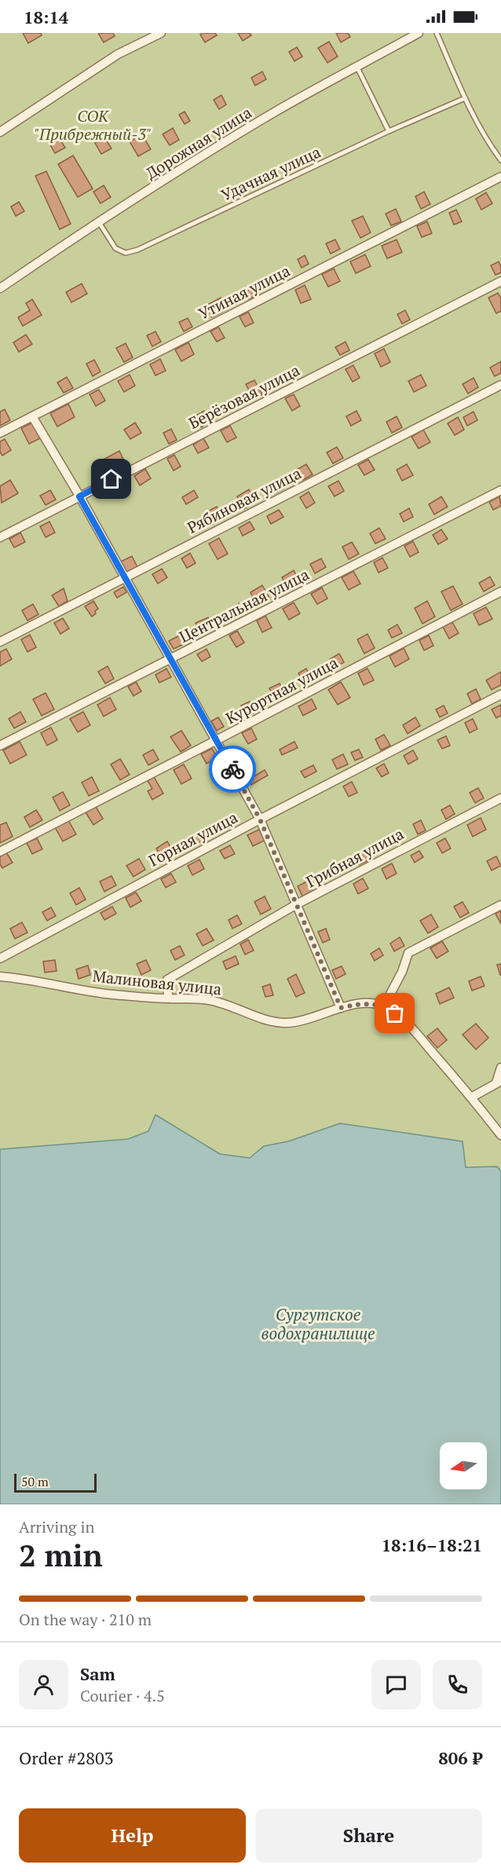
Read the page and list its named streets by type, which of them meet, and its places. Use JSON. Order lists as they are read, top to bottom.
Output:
{
  "streets": {
    "street": [
      "Дорожная улица",
      "Утиная улица",
      "Берёзовая улица",
      "Рябиновая улица",
      "Центральная улица",
      "Курортная улица",
      "Горная улица",
      "Грибная улица",
      "Малиновая улица"
    ],
    "lane": ["Удачная улица"]
  },
  "crossings": [
    ["Дорожная улица", "Удачная улица"],
    ["Грибная улица", "Малиновая улица"]
  ],
  "water": ["Сургутское водохранилище"],
  "parks": ["СОК \"Прибрежный-3\""],
  "scale_bar": "50 m",
  "north": "left",
  "page": {
    "status": "18:14",
    "scale": "50 m",
    "heading": ["2 min", "Arriving in", "18:16–18:21"],
    "panel": [
      "Sam",
      "Courier · 4.5",
      "Order #2803",
      "806 ₽"
    ],
    "bar": "On the way · 210 m",
    "buttons": ["Help", "Share"]
  }
}
